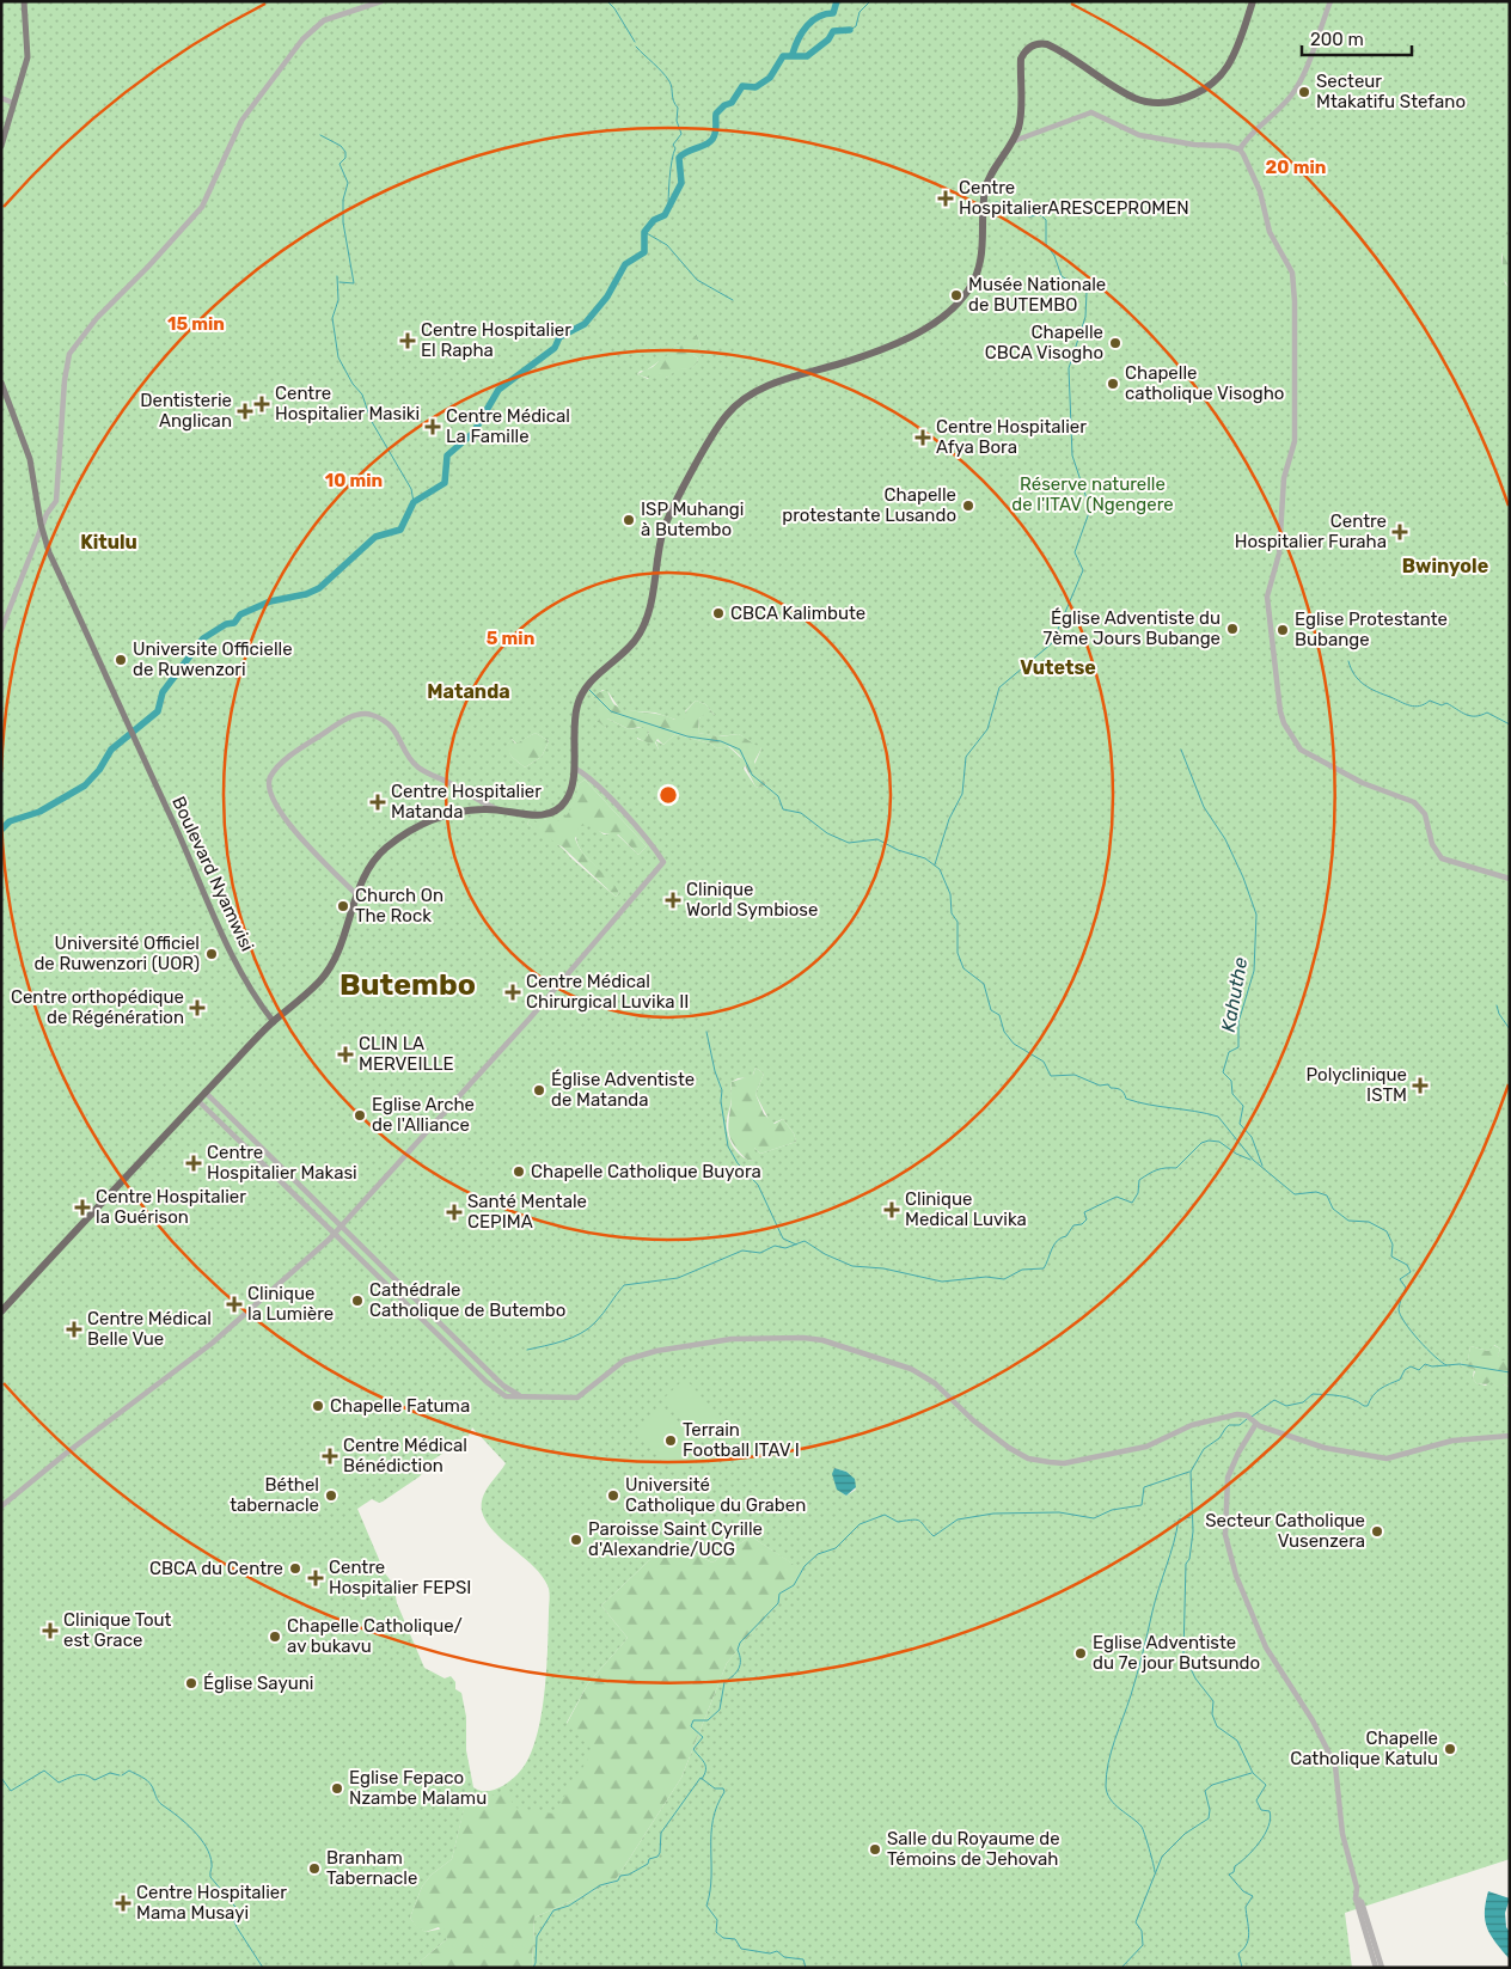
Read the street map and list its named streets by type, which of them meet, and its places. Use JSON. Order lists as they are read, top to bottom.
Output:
{
  "streets": {
    "main road": ["Boulevard Nyamwisi"]
  },
  "districts": [
    "Kitulu",
    "Bwinyole",
    "Vutetse",
    "Matanda",
    "Butembo"
  ],
  "water": ["Kahuthe"],
  "parks": ["Réserve naturelle de l'ITAV (Ngengere"],
  "places": {
    "other": [
      "Secteur Mtakatifu Stefano",
      "Musée Nationale de BUTEMBO",
      "Chapelle CBCA Visogho",
      "Chapelle catholique Visogho",
      "Chapelle protestante Lusando",
      "ISP Muhangi à Butembo",
      "CBCA Kalimbute",
      "Église Adventiste du 7ème Jours Bubange",
      "Eglise Protestante Bubange",
      "Universite Officielle de Ruwenzori",
      "Church On The Rock",
      "Université Officiel de Ruwenzori (UOR)",
      "Église Adventiste de Matanda",
      "Eglise Arche de l'Alliance",
      "Chapelle Catholique Buyora",
      "Cathédrale Catholique de Butembo",
      "Chapelle Fatuma",
      "Terrain Football ITAV I",
      "Béthel tabernacle",
      "Université Catholique du Graben",
      "Secteur Catholique Vusenzera",
      "Paroisse Saint Cyrille d'Alexandrie/UCG",
      "CBCA du Centre",
      "Chapelle Catholique/ av bukavu",
      "Eglise Adventiste du 7e jour Butsundo",
      "Église Sayuni",
      "Chapelle Catholique Katulu",
      "Eglise Fepaco Nzambe Malamu",
      "Salle du Royaume de Témoins de Jehovah",
      "Branham Tabernacle"
    ],
    "health": [
      "Centre HospitalierARESCEPROMEN",
      "Centre Hospitalier El Rapha",
      "Centre Hospitalier Masiki",
      "Dentisterie Anglican",
      "Centre Médical La Famille",
      "Centre Hospitalier Afya Bora",
      "Centre Hospitalier Furaha",
      "Centre Hospitalier Matanda",
      "Clinique World Symbiose",
      "Centre Médical Chirurgical Luvika II",
      "Centre orthopédique de Régénération",
      "CLIN LA MERVEILLE",
      "Polyclinique ISTM",
      "Centre Hospitalier Makasi",
      "Centre Hospitalier la Guérison",
      "Clinique Medical Luvika",
      "Santé Mentale CEPIMA",
      "Clinique la Lumière",
      "Centre Médical Belle Vue",
      "Centre Médical Bénédiction",
      "Centre Hospitalier FEPSI",
      "Clinique Tout est Grace",
      "Centre Hospitalier Mama Musayi"
    ]
  },
  "scale_bar": "200 m",
  "rings": [
    "20 min",
    "15 min",
    "10 min",
    "5 min"
  ]
}
